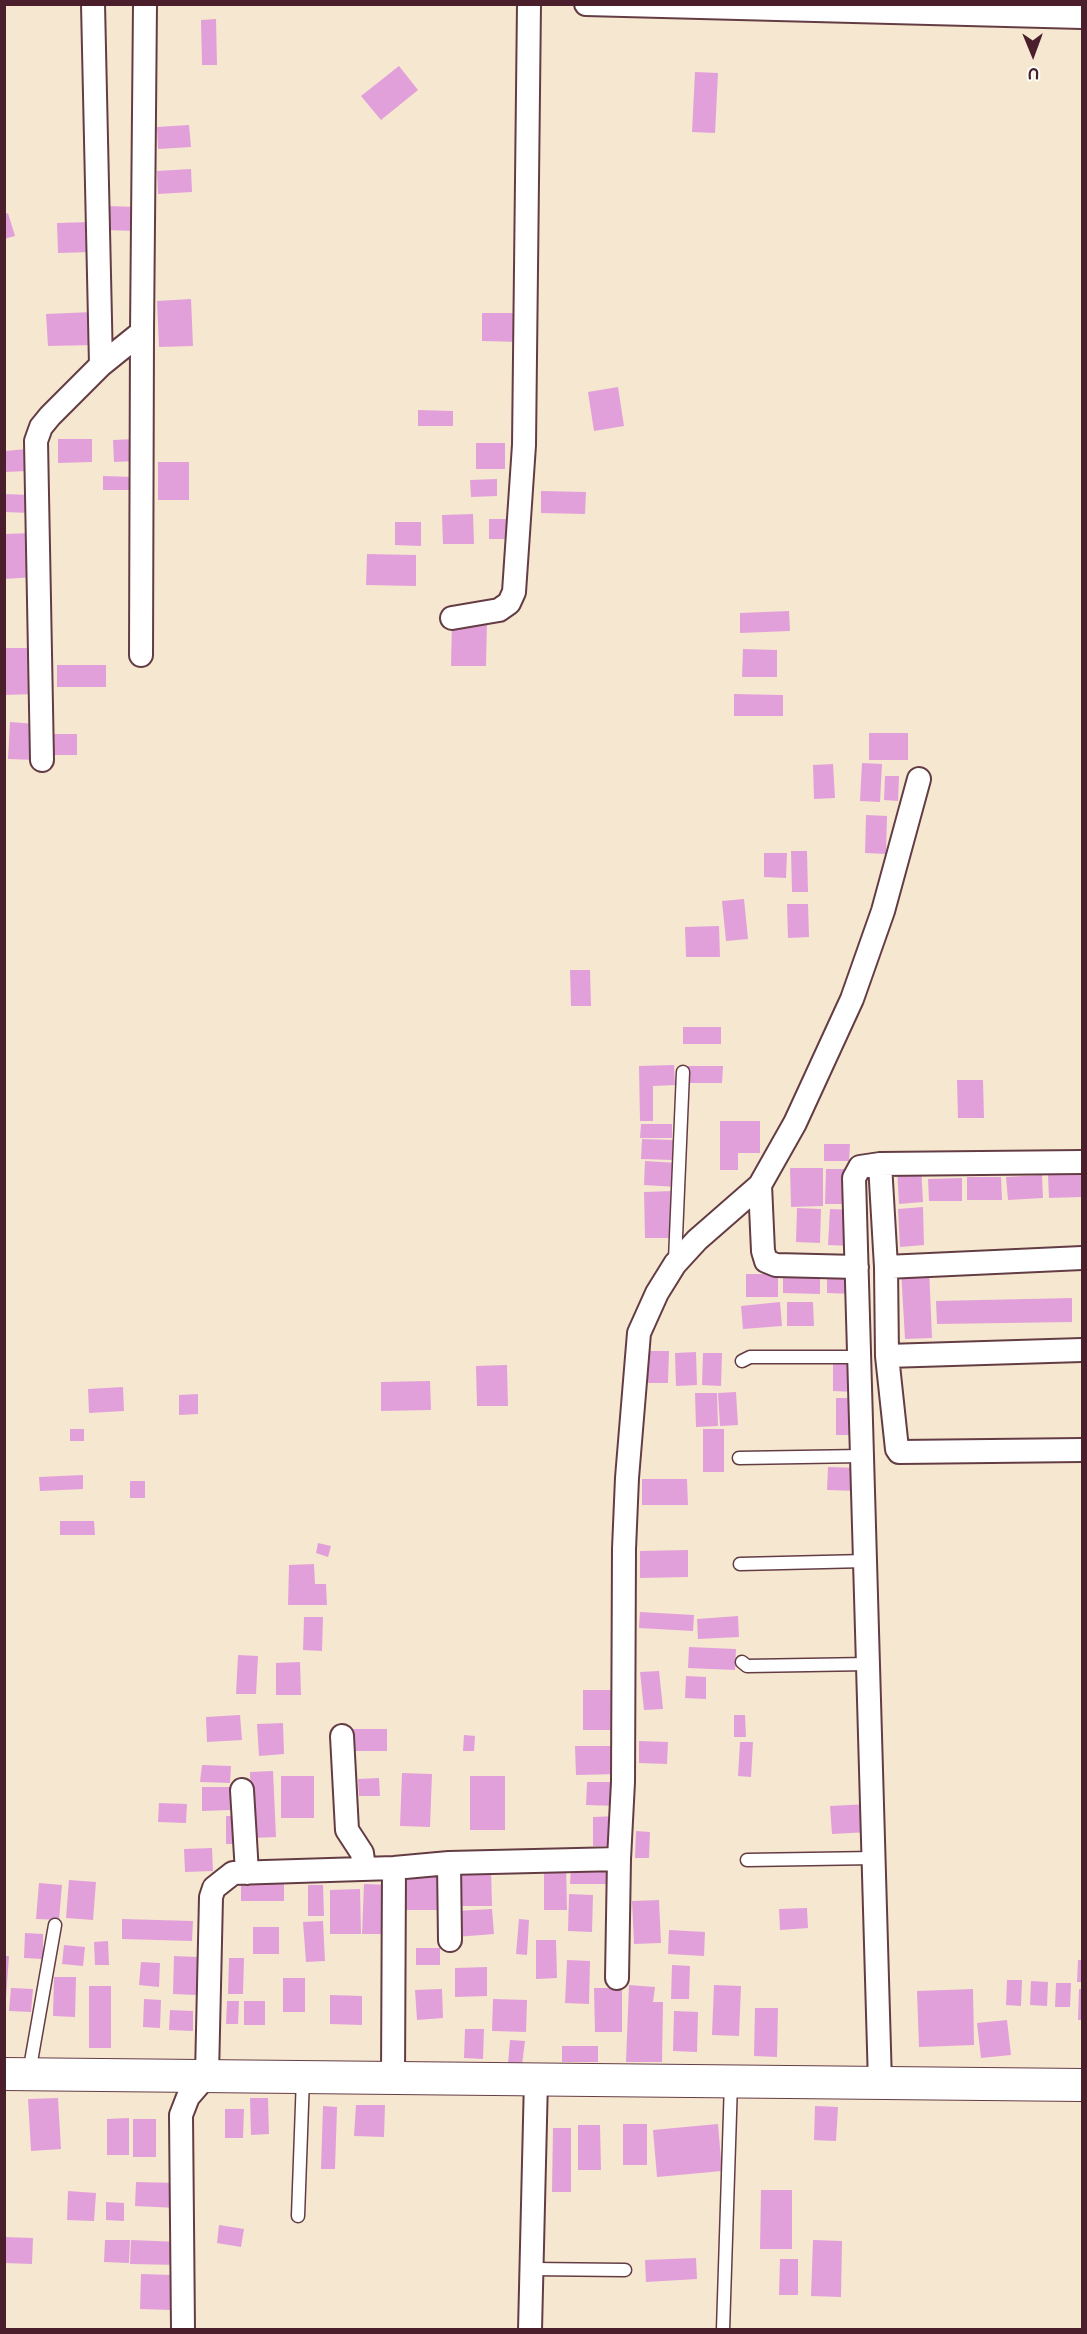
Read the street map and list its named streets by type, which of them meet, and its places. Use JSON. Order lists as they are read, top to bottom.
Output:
{
  "north": "bottom"
}
